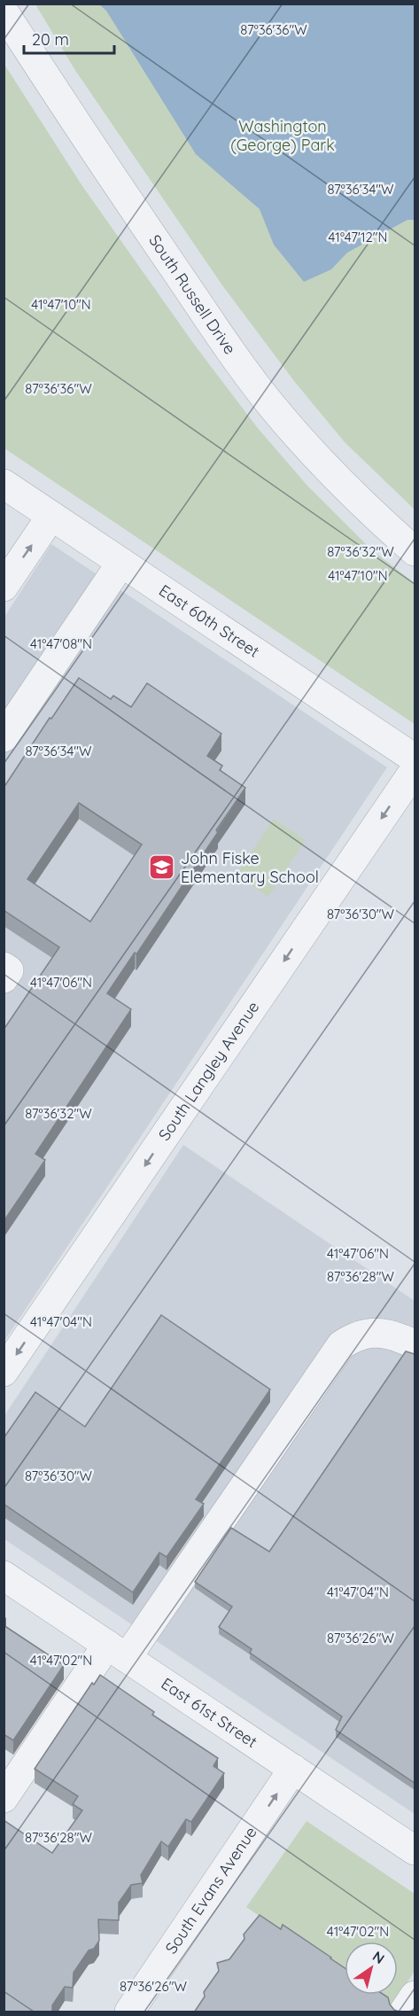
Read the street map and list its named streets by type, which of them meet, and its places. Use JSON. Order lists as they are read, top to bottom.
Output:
{
  "streets": {
    "street": [
      "South Russell Drive",
      "East 60th Street",
      "South Langley Avenue",
      "East 61st Street",
      "South Evans Avenue"
    ]
  },
  "crossings": [
    ["East 61st Street", "South Evans Avenue"]
  ],
  "one_way": ["South Langley Avenue"],
  "parks": ["Washington (George) Park"],
  "places": {
    "school or university": ["John Fiske Elementary School"]
  },
  "scale_bar": "20 m",
  "north": "top right",
  "coordinates": [
    "87°36'36\"W",
    "87°36'34\"W",
    "41°47'12\"N",
    "41°47'10\"N",
    "87°36'32\"W",
    "41°47'08\"N",
    "87°36'30\"W",
    "41°47'06\"N",
    "87°36'28\"W",
    "41°47'04\"N",
    "87°36'26\"W",
    "41°47'02\"N"
  ]
}
